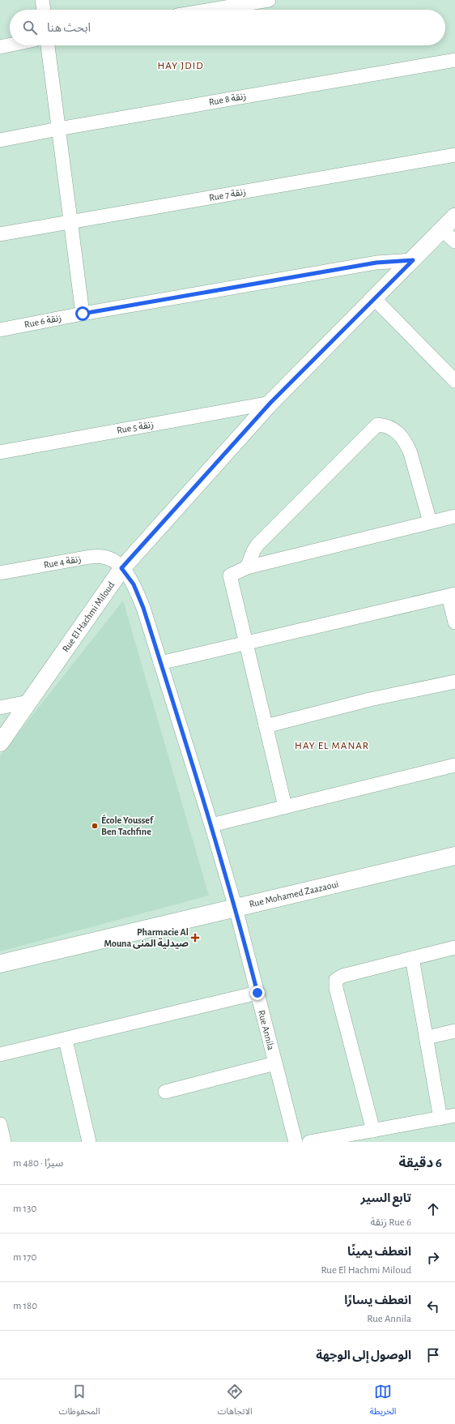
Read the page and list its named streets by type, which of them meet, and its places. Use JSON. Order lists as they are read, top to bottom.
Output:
{
  "streets": {
    "main road": ["Rue Mohamed Zaazaoui"],
    "street": [
      "Rue 8 زنقة",
      "Rue 7 زنقة",
      "Rue 6 زنقة",
      "Rue 5 زنقة",
      "Rue 4 زنقة",
      "Rue El Hachmi Miloud",
      "Rue Annila"
    ]
  },
  "crossings": [
    ["Rue 6 زنقة", "Rue El Hachmi Miloud"],
    ["Rue 5 زنقة", "Rue El Hachmi Miloud"],
    ["Rue 4 زنقة", "Rue El Hachmi Miloud"],
    ["Rue 4 زنقة", "Rue Annila"],
    ["Rue El Hachmi Miloud", "Rue Annila"],
    ["Rue Mohamed Zaazaoui", "Rue Annila"]
  ],
  "districts": ["HAY JDID", "HAY EL MANAR"],
  "places": {
    "other": ["École Youssef Ben Tachfine"],
    "health": ["Pharmacie Al Mouna صيدلية المنى"]
  },
  "page": {
    "search": "ابحث هنا",
    "heading": ["6 دقيقة", "سيرًا · 480 m"],
    "list": [
      ["تابع السير", "Rue 6 زنقة", "130 m"],
      ["انعطف يمينًا", "Rue El Hachmi Miloud", "170 m"],
      ["انعطف يسارًا", "Rue Annila", "180 m"],
      "الوصول إلى الوجهة"
    ],
    "nav": ["الخريطة", "الاتجاهات", "المحفوظات"]
  }
}
